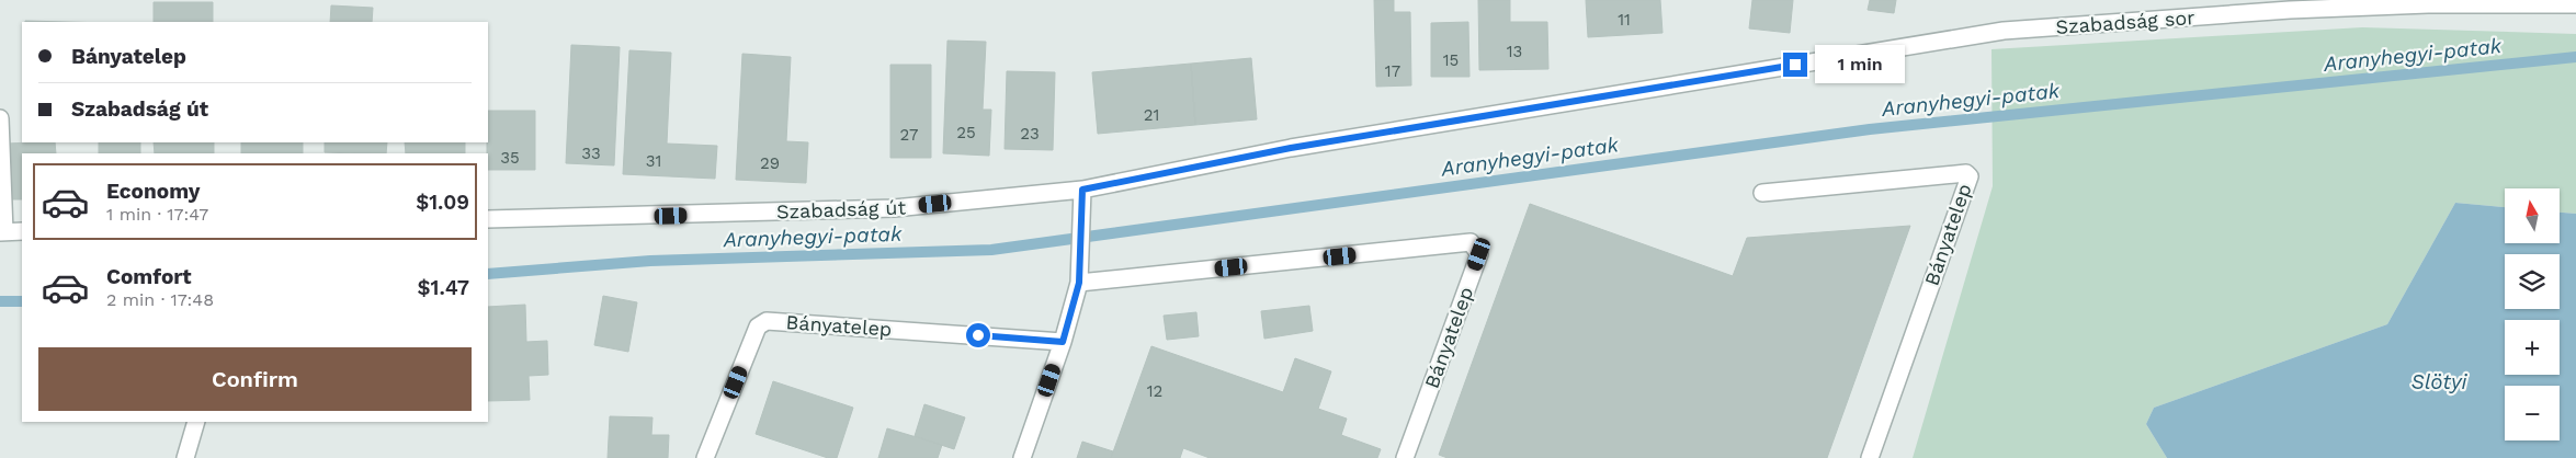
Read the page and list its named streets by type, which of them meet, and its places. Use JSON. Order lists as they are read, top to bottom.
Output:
{
  "streets": {
    "street": ["Szabadság sor", "Szabadság út", "Bányatelep"]
  },
  "crossings": [
    ["Szabadság sor", "Szabadság út"]
  ],
  "water": ["Aranyhegyi-patak", "Slötyi"],
  "house_numbers": [
    "11",
    "13",
    "15",
    "17",
    "21",
    "25",
    "23",
    "27",
    "33",
    "35",
    "31",
    "29",
    "12"
  ],
  "north": "top",
  "page": {
    "banner": ["Bányatelep", "Szabadság út"],
    "bubble": "1 min",
    "list": [
      {
        "name": "Economy",
        "note": "1 min · 17:47",
        "value": "$1.09"
      },
      {
        "name": "Comfort",
        "note": "2 min · 17:48",
        "value": "$1.47"
      }
    ],
    "map_buttons": ["+", "−"],
    "buttons": "Confirm"
  }
}
